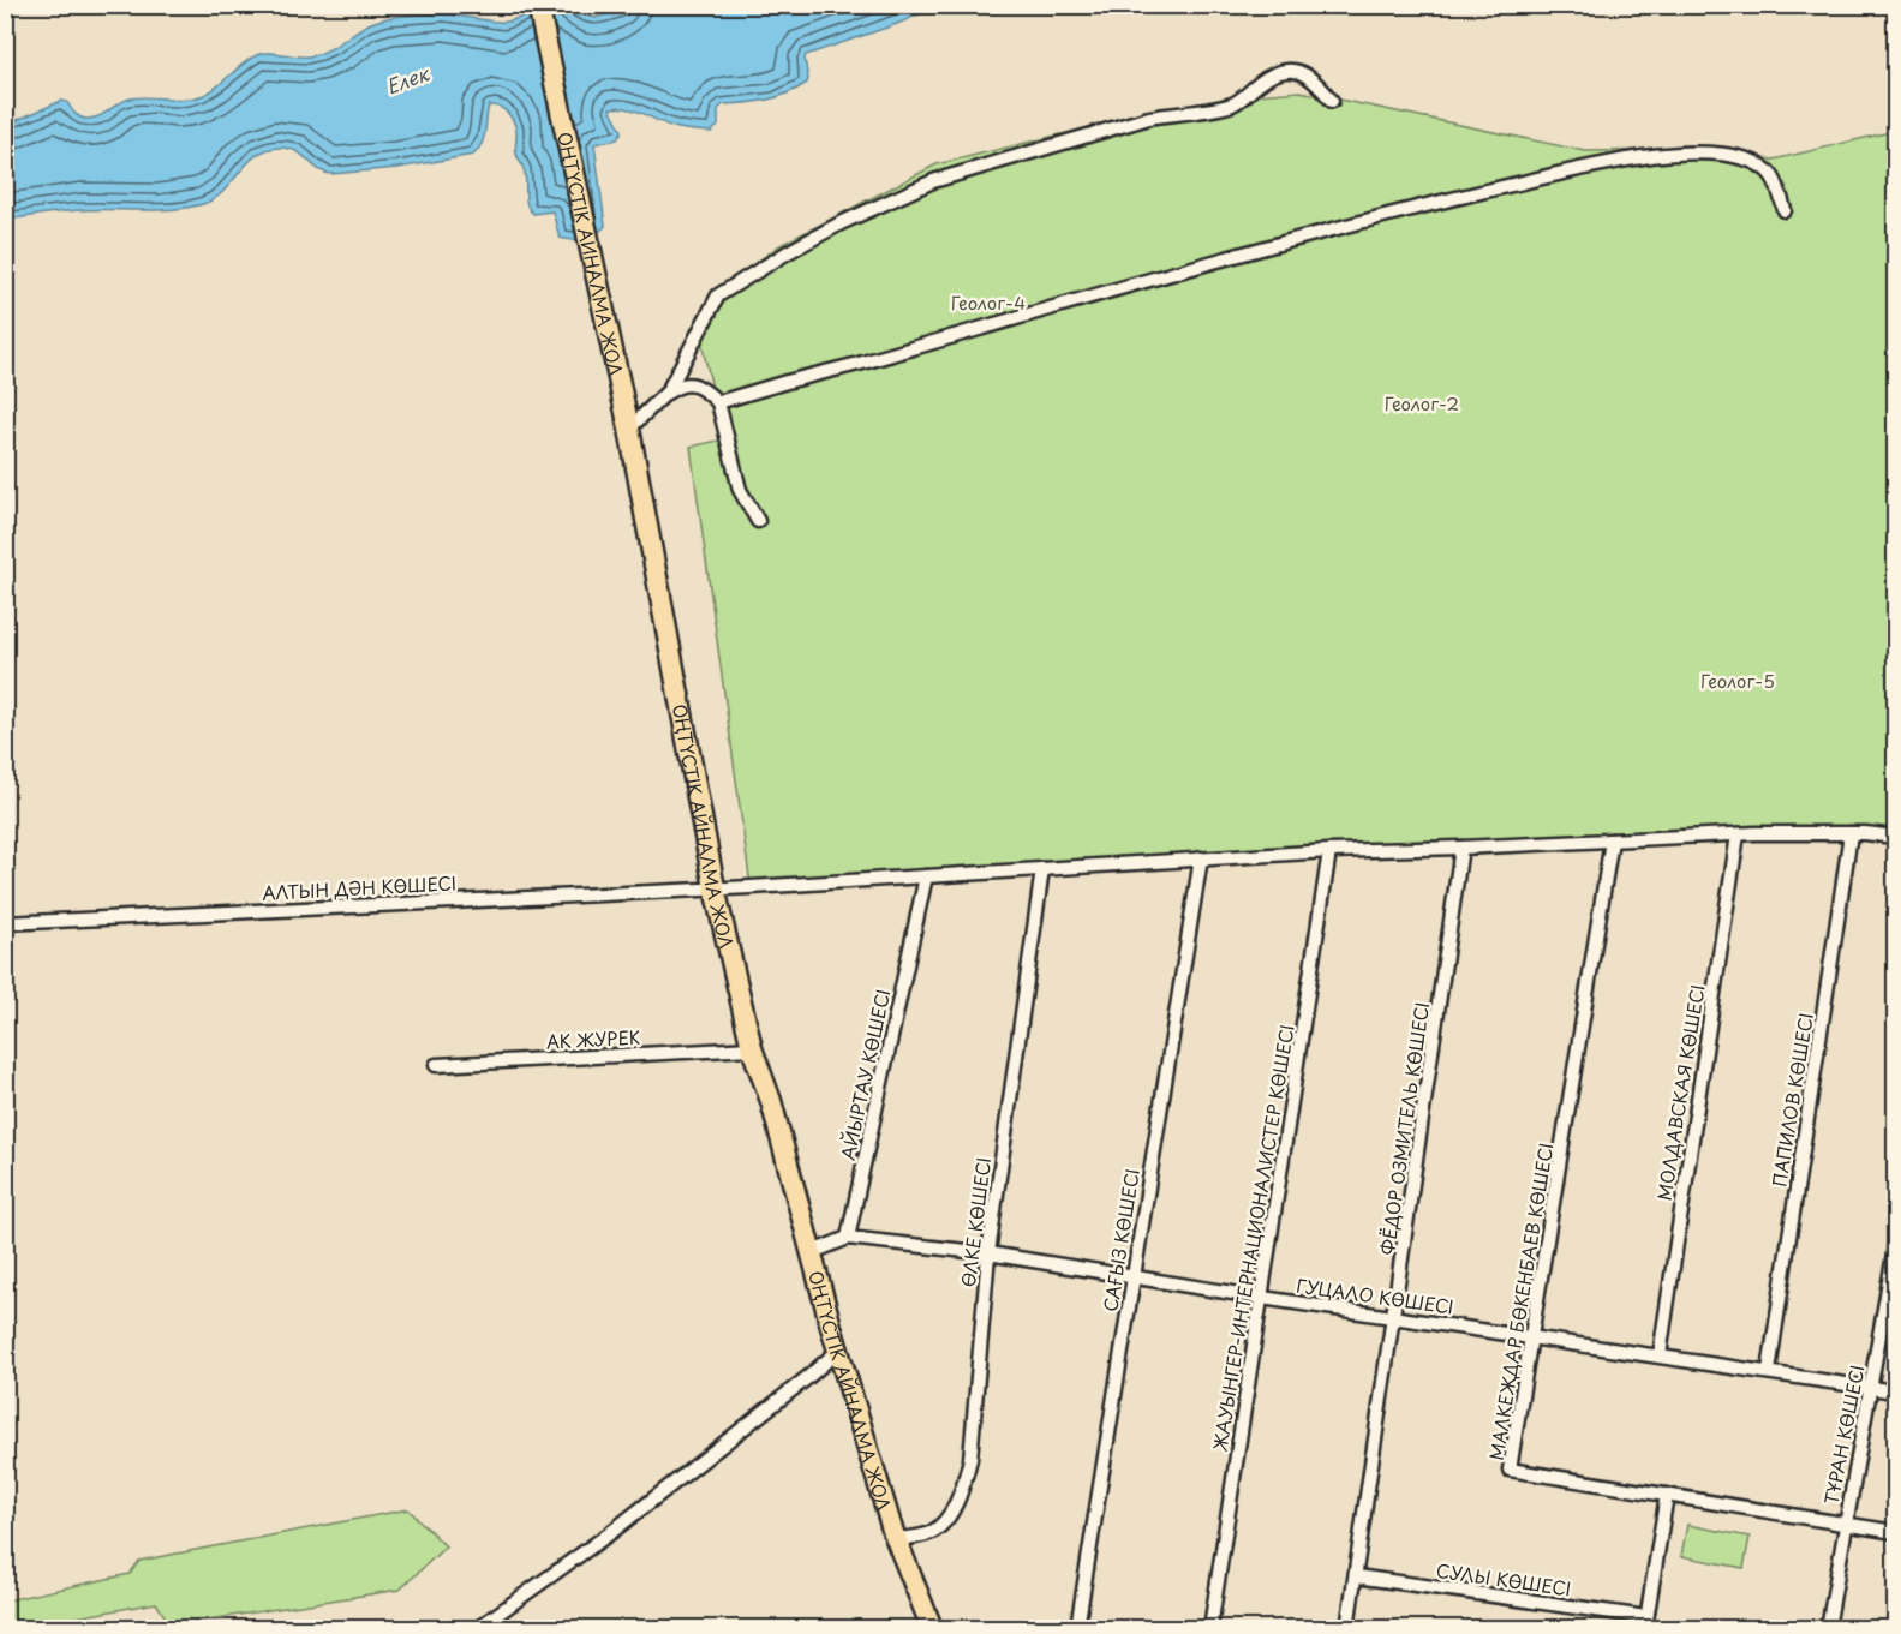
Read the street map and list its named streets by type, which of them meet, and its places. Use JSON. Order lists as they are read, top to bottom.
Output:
{
  "streets": {
    "highway": ["ОҢТҮСТІК АЙНАЛМА ЖОЛ"],
    "street": [
      "АЛТЫН ДӘН КӨШЕСІ",
      "АК ЖУРЕК",
      "АЙЫРТАУ КӨШЕСІ",
      "МОЛДАВСКАЯ КӨШЕСІ",
      "ПАПИЛОВ КӨШЕСІ",
      "ФЁДОР ОЗМИТЕЛЬ КӨШЕСІ",
      "ӨЛКЕ КӨШЕСІ",
      "ЖАУЫНГЕР-ИНТЕРНАЦИОНАЛИСТЕР КӨШЕСІ",
      "САҒЫЗ КӨШЕСІ",
      "ГУЦАЛО КӨШЕСІ",
      "МАЛКЕЖДАР БӨКЕНБАЕВ КӨШЕСІ",
      "ТҰРАН КӨШЕСІ",
      "СУЛЫ КӨШЕСІ"
    ]
  },
  "crossings": [
    ["ОҢТҮСТІК АЙНАЛМА ЖОЛ", "АЛТЫН ДӘН КӨШЕСІ"],
    ["ОҢТҮСТІК АЙНАЛМА ЖОЛ", "АК ЖУРЕК"],
    ["ОҢТҮСТІК АЙНАЛМА ЖОЛ", "ӨЛКЕ КӨШЕСІ"],
    ["АЛТЫН ДӘН КӨШЕСІ", "АЙЫРТАУ КӨШЕСІ"],
    ["АЛТЫН ДӘН КӨШЕСІ", "МОЛДАВСКАЯ КӨШЕСІ"],
    ["АЛТЫН ДӘН КӨШЕСІ", "ПАПИЛОВ КӨШЕСІ"],
    ["АЛТЫН ДӘН КӨШЕСІ", "ФЁДОР ОЗМИТЕЛЬ КӨШЕСІ"],
    ["АЛТЫН ДӘН КӨШЕСІ", "ӨЛКЕ КӨШЕСІ"],
    ["АЛТЫН ДӘН КӨШЕСІ", "ЖАУЫНГЕР-ИНТЕРНАЦИОНАЛИСТЕР КӨШЕСІ"],
    ["АЛТЫН ДӘН КӨШЕСІ", "САҒЫЗ КӨШЕСІ"],
    ["АЛТЫН ДӘН КӨШЕСІ", "МАЛКЕЖДАР БӨКЕНБАЕВ КӨШЕСІ"],
    ["АЙЫРТАУ КӨШЕСІ", "ГУЦАЛО КӨШЕСІ"],
    ["МОЛДАВСКАЯ КӨШЕСІ", "ГУЦАЛО КӨШЕСІ"],
    ["ПАПИЛОВ КӨШЕСІ", "ГУЦАЛО КӨШЕСІ"],
    ["ФЁДОР ОЗМИТЕЛЬ КӨШЕСІ", "ГУЦАЛО КӨШЕСІ"],
    ["ФЁДОР ОЗМИТЕЛЬ КӨШЕСІ", "СУЛЫ КӨШЕСІ"],
    ["ӨЛКЕ КӨШЕСІ", "ГУЦАЛО КӨШЕСІ"],
    ["ЖАУЫНГЕР-ИНТЕРНАЦИОНАЛИСТЕР КӨШЕСІ", "ГУЦАЛО КӨШЕСІ"],
    ["САҒЫЗ КӨШЕСІ", "ГУЦАЛО КӨШЕСІ"],
    ["ГУЦАЛО КӨШЕСІ", "МАЛКЕЖДАР БӨКЕНБАЕВ КӨШЕСІ"],
    ["ГУЦАЛО КӨШЕСІ", "ТҰРАН КӨШЕСІ"],
    ["МАЛКЕЖДАР БӨКЕНБАЕВ КӨШЕСІ", "ТҰРАН КӨШЕСІ"]
  ],
  "water": ["Елек"],
  "parks": ["Геолог-4", "Геолог-2", "Геолог-5"]
}
